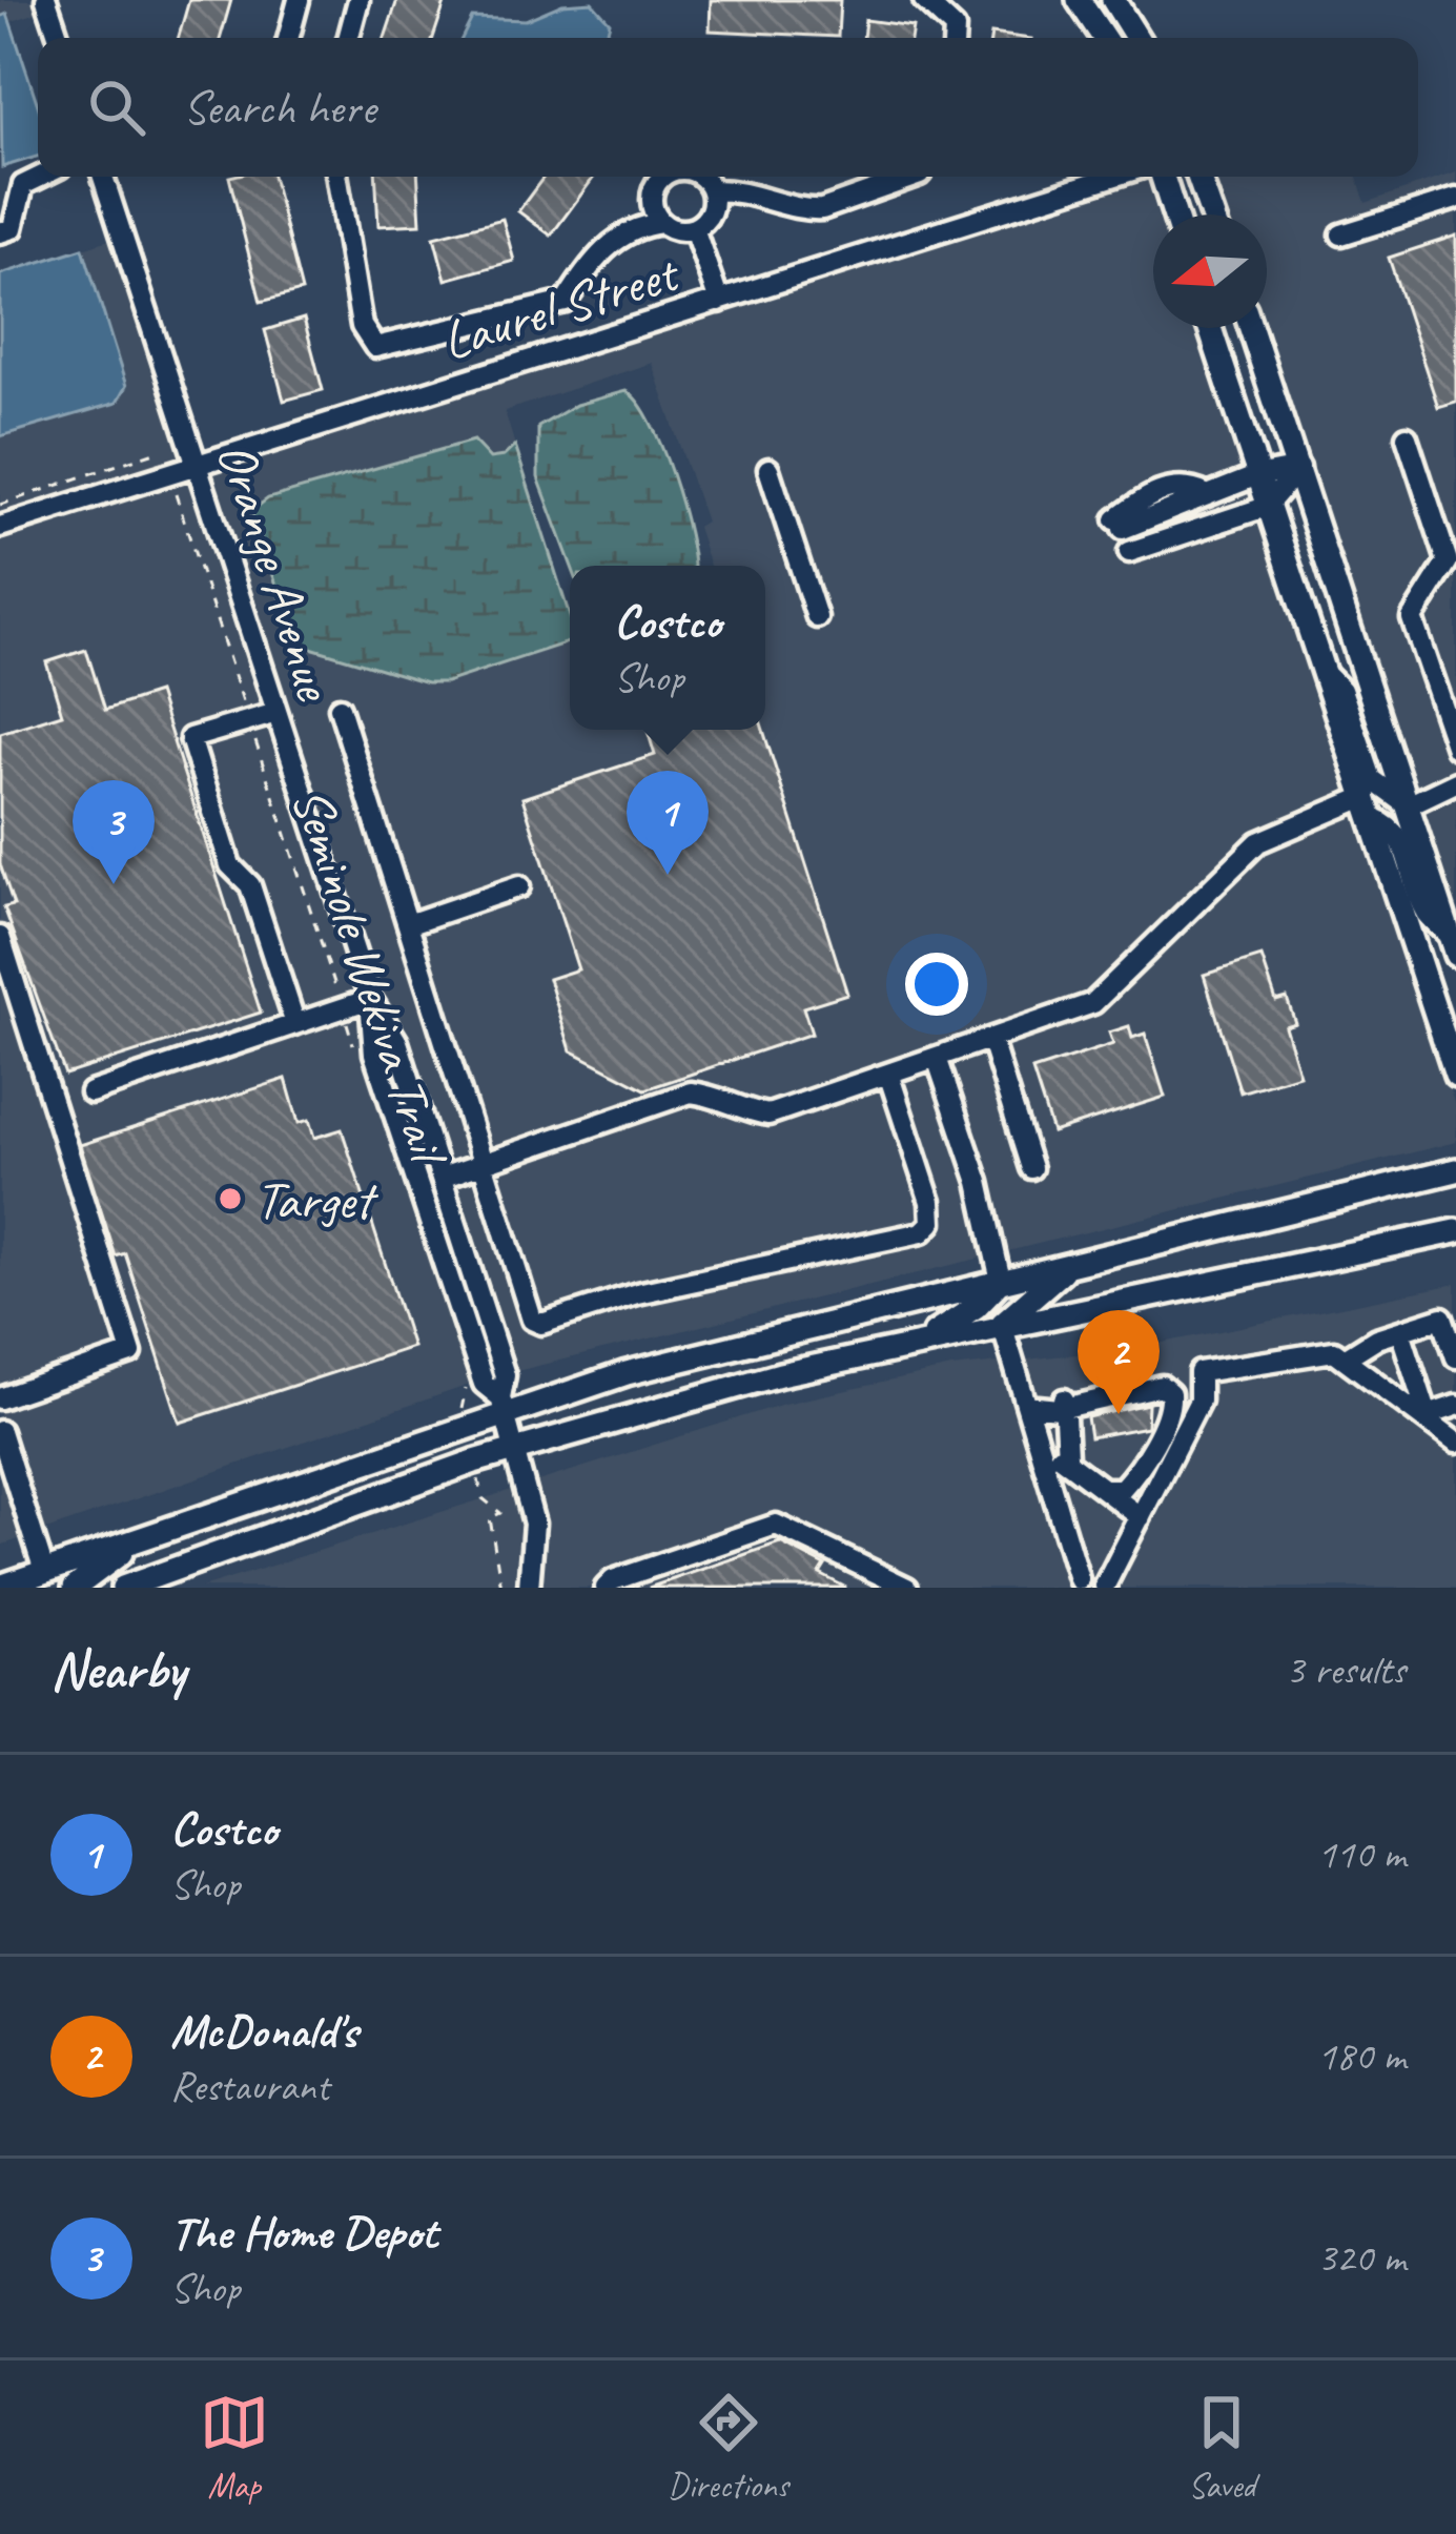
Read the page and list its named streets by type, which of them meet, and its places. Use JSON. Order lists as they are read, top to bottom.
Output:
{
  "streets": {
    "street": ["Laurel Street", "Orange Avenue"],
    "path": ["Seminole Wekiva Trail"]
  },
  "crossings": [
    ["Laurel Street", "Orange Avenue"]
  ],
  "places": ["Target"],
  "north": "left",
  "page": {
    "search": "Search here",
    "popup": ["Costco", "Shop"],
    "pins": ["1", "3", "2"],
    "heading": ["Nearby", "3 results"],
    "list": [
      {
        "mark": "1",
        "name": "Costco",
        "note": "Shop",
        "value": "110 m"
      },
      {
        "mark": "2",
        "name": "McDonald's",
        "note": "Restaurant",
        "value": "180 m"
      },
      {
        "mark": "3",
        "name": "The Home Depot",
        "note": "Shop",
        "value": "320 m"
      }
    ],
    "nav": ["Map", "Directions", "Saved"]
  }
}
